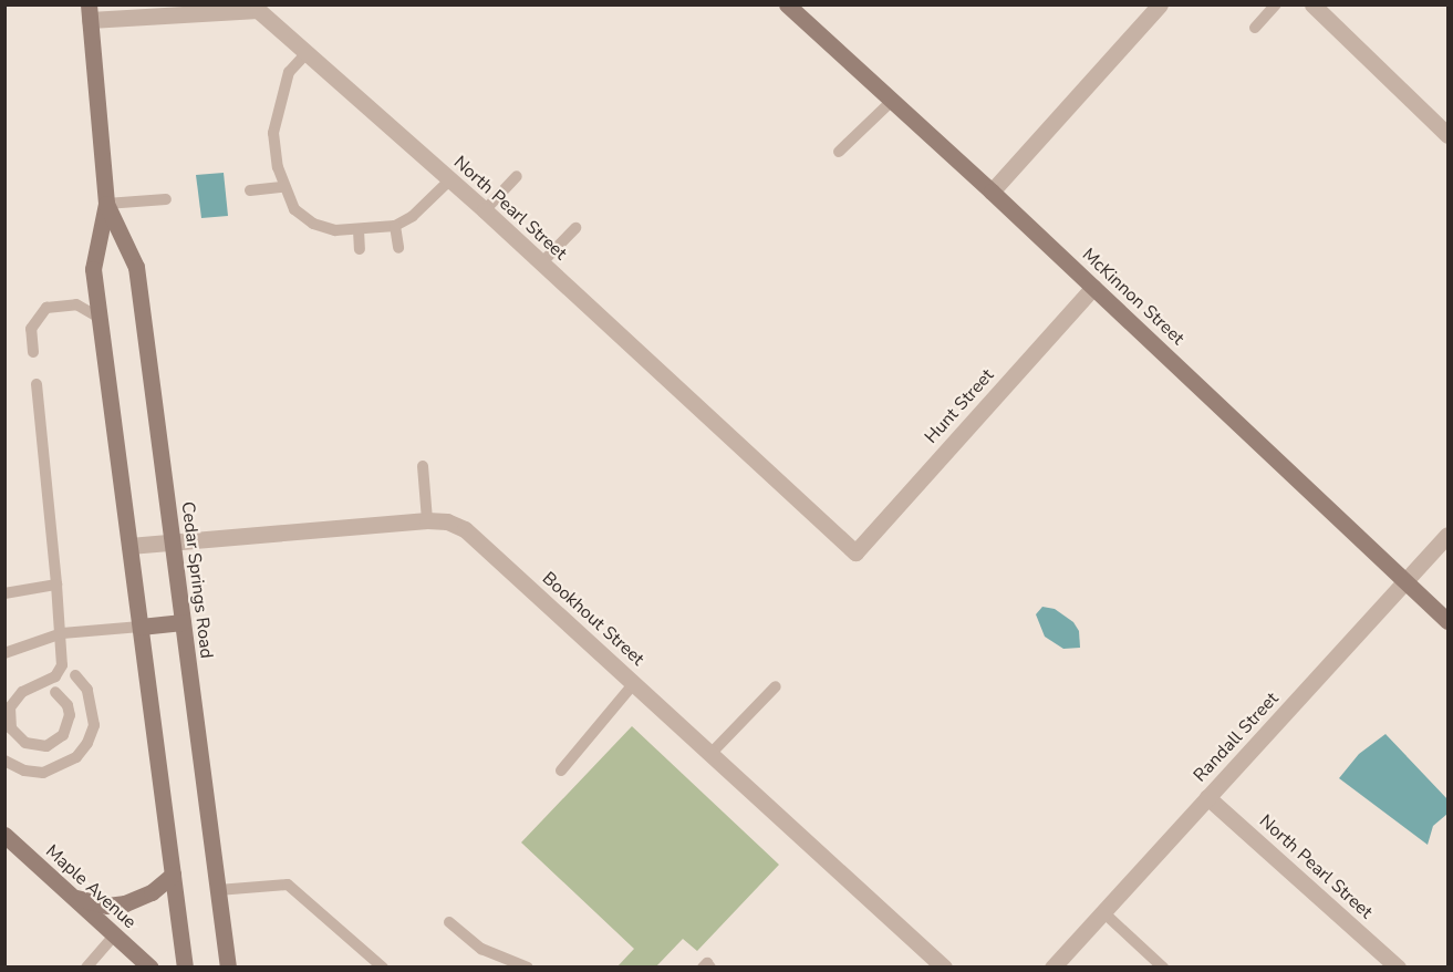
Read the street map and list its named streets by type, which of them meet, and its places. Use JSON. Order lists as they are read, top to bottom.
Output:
{
  "streets": {
    "main road": ["McKinnon Street", "Cedar Springs Road", "Maple Avenue"],
    "street": [
      "North Pearl Street",
      "Hunt Street",
      "Bookhout Street",
      "Randall Street"
    ]
  },
  "crossings": [
    ["North Pearl Street", "Hunt Street"],
    ["North Pearl Street", "Cedar Springs Road"],
    ["North Pearl Street", "Randall Street"],
    ["McKinnon Street", "Hunt Street"],
    ["McKinnon Street", "Randall Street"],
    ["Cedar Springs Road", "Bookhout Street"]
  ]
}
